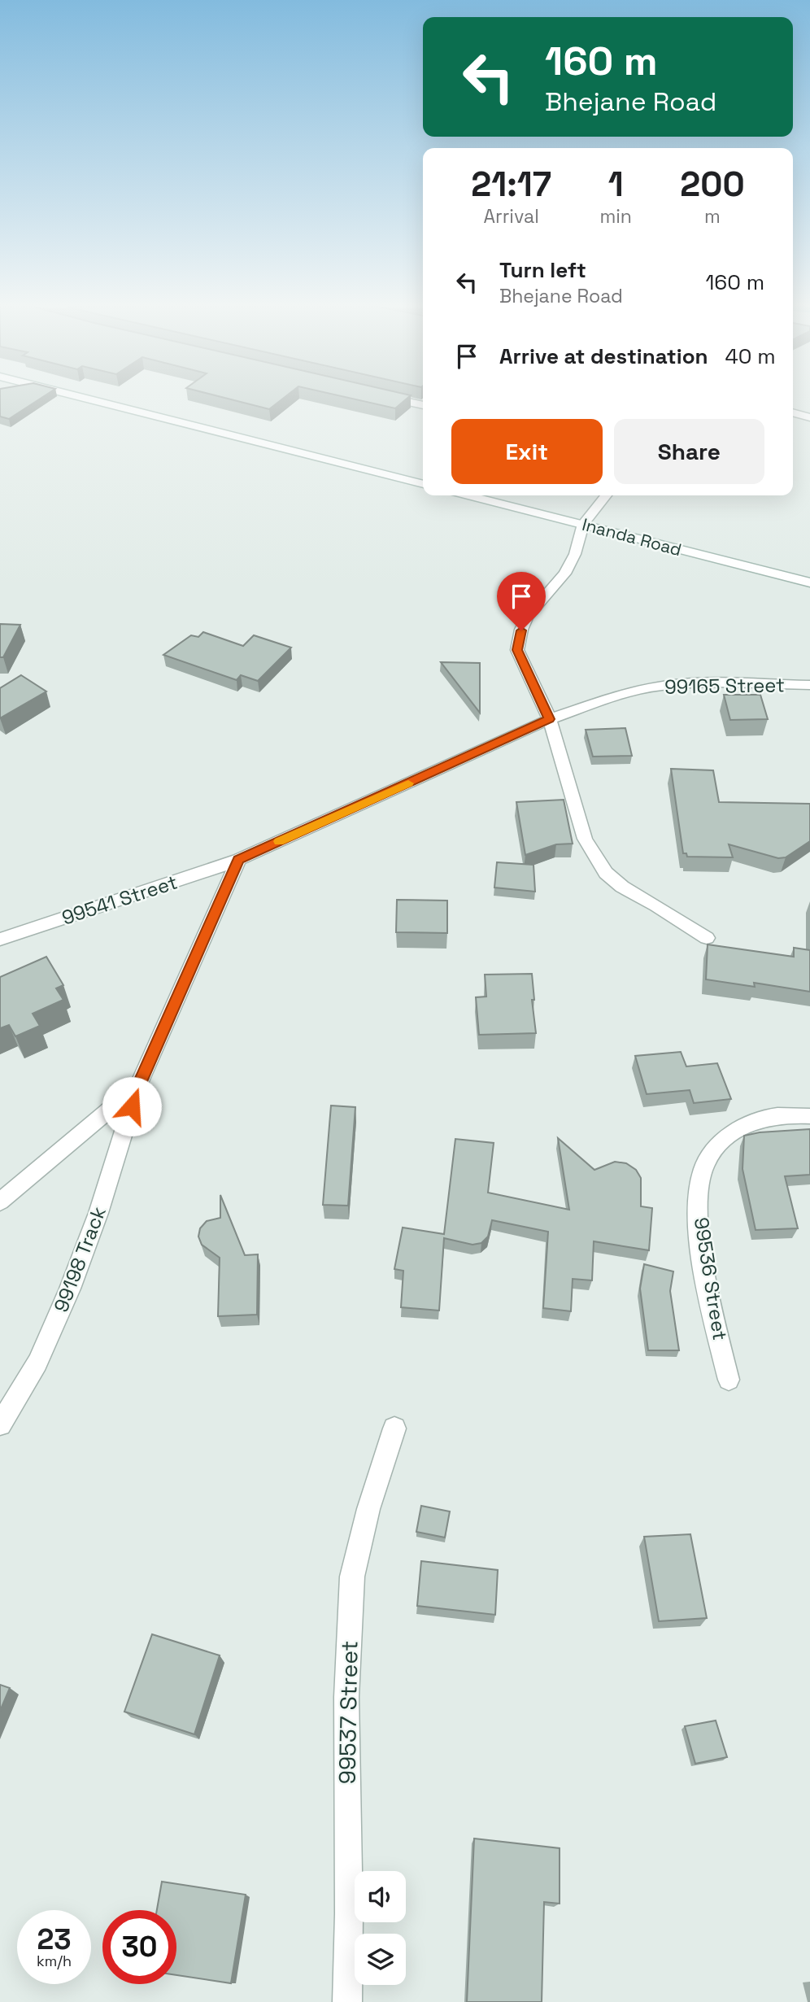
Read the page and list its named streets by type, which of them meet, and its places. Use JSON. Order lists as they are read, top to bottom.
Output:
{
  "streets": {
    "street": [
      "Inanda Road",
      "99165 Street",
      "99541 Street",
      "99198 Track",
      "99536 Street",
      "99537 Street"
    ]
  },
  "crossings": [
    ["99165 Street", "99541 Street"]
  ],
  "page": {
    "turn": ["160 m", "Bhejane Road"],
    "eta": [
      "21:17",
      "Arrival",
      "1",
      "min",
      "200",
      "m"
    ],
    "list": [
      {
        "name": "Turn left",
        "note": "Bhejane Road",
        "value": "160 m"
      },
      {
        "name": "Arrive at destination",
        "value": "40 m"
      }
    ],
    "buttons": ["Exit", "Share"],
    "speed": "23 km/h",
    "limit": "30"
  }
}
